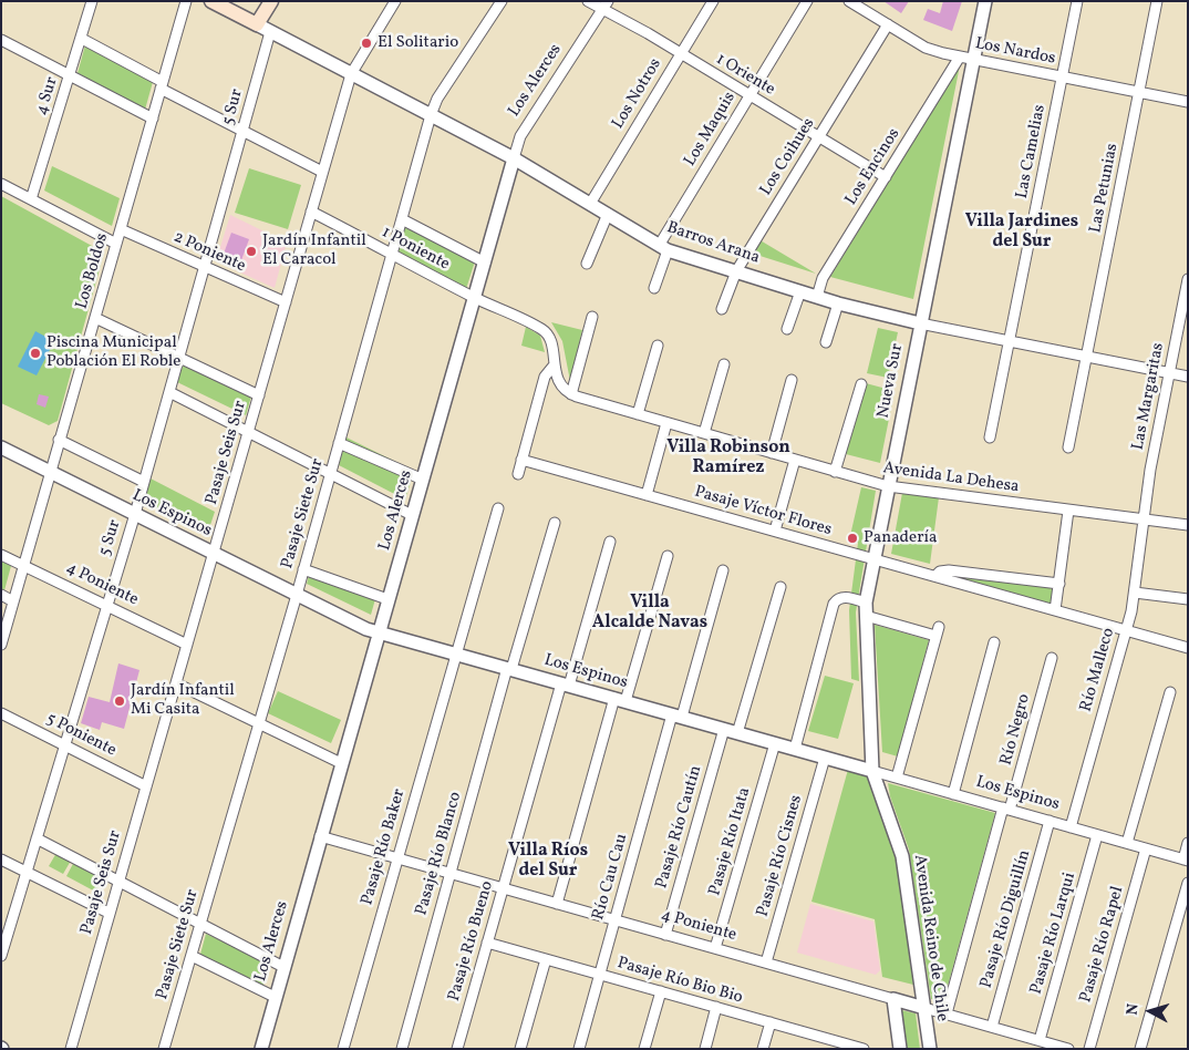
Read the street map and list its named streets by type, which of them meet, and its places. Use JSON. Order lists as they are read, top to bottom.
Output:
{
  "streets": {
    "main road": ["Barros Arana"],
    "street": [
      "Los Nardos",
      "1 Oriente",
      "Los Alerces",
      "Los Notros",
      "4 Sur",
      "5 Sur",
      "Los Maquis",
      "Las Camelias",
      "Los Coihues",
      "Los Encinos",
      "Las Petunias",
      "1 Poniente",
      "2 Poniente",
      "Los Boldos",
      "Nueva Sur",
      "Las Margaritas",
      "Pasaje Seis Sur",
      "Avenida La Dehesa",
      "Pasaje Víctor Flores",
      "Los Espinos",
      "Pasaje Siete Sur",
      "4 Poniente",
      "Río Malleco",
      "Río Negro",
      "5 Poniente",
      "Pasaje Río Cautín",
      "Pasaje Río Itata",
      "Pasaje Río Baker",
      "Pasaje Río Blanco",
      "Pasaje Río Cisnes",
      "Río Cau Cau",
      "Pasaje Río Diguillín",
      "Pasaje Río Larqui",
      "Avenida Reino de Chile",
      "Pasaje Río Bueno",
      "Pasaje Río Rapel",
      "Pasaje Río Bio Bio"
    ]
  },
  "crossings": [
    ["Los Nardos", "Las Camelias"],
    ["Los Nardos", "Los Coihues"],
    ["Los Nardos", "Los Encinos"],
    ["Los Nardos", "Las Petunias"],
    ["Los Nardos", "Nueva Sur"],
    ["1 Oriente", "Los Alerces"],
    ["1 Oriente", "Los Notros"],
    ["1 Oriente", "Los Maquis"],
    ["1 Oriente", "Los Coihues"],
    ["1 Oriente", "Los Encinos"],
    ["Los Alerces", "Barros Arana"],
    ["Los Alerces", "1 Poniente"],
    ["Los Alerces", "Los Espinos"],
    ["Los Alerces", "4 Poniente"],
    ["Los Notros", "Barros Arana"],
    ["5 Sur", "Barros Arana"],
    ["5 Sur", "2 Poniente"],
    ["5 Sur", "Los Espinos"],
    ["5 Sur", "4 Poniente"],
    ["5 Sur", "5 Poniente"],
    ["Los Maquis", "Barros Arana"],
    ["Las Camelias", "Barros Arana"],
    ["Los Coihues", "Barros Arana"],
    ["Los Encinos", "Barros Arana"],
    ["Los Encinos", "Nueva Sur"],
    ["Las Petunias", "Barros Arana"],
    ["Barros Arana", "Nueva Sur"],
    ["Barros Arana", "Las Margaritas"],
    ["Barros Arana", "Pasaje Seis Sur"],
    ["Barros Arana", "Pasaje Siete Sur"],
    ["1 Poniente", "Pasaje Seis Sur"],
    ["1 Poniente", "Pasaje Siete Sur"],
    ["2 Poniente", "Los Boldos"],
    ["2 Poniente", "Pasaje Seis Sur"],
    ["Los Boldos", "Los Espinos"],
    ["Los Boldos", "4 Poniente"],
    ["Nueva Sur", "Avenida La Dehesa"],
    ["Nueva Sur", "Pasaje Víctor Flores"],
    ["Nueva Sur", "Los Espinos"],
    ["Nueva Sur", "Avenida Reino de Chile"],
    ["Las Margaritas", "Avenida La Dehesa"],
    ["Las Margaritas", "Río Malleco"],
    ["Pasaje Seis Sur", "Los Espinos"],
    ["Pasaje Seis Sur", "4 Poniente"],
    ["Pasaje Seis Sur", "5 Poniente"],
    ["Avenida La Dehesa", "Río Malleco"],
    ["Pasaje Víctor Flores", "Río Malleco"],
    ["Los Espinos", "Pasaje Siete Sur"],
    ["Los Espinos", "Río Malleco"],
    ["Los Espinos", "Río Negro"],
    ["Los Espinos", "Pasaje Río Cautín"],
    ["Los Espinos", "Pasaje Río Itata"],
    ["Los Espinos", "Pasaje Río Baker"],
    ["Los Espinos", "Pasaje Río Blanco"],
    ["Los Espinos", "Pasaje Río Cisnes"],
    ["Los Espinos", "Río Cau Cau"],
    ["Los Espinos", "Pasaje Río Diguillín"],
    ["Los Espinos", "Pasaje Río Larqui"],
    ["Los Espinos", "Avenida Reino de Chile"],
    ["Los Espinos", "Pasaje Río Bueno"],
    ["Los Espinos", "Pasaje Río Rapel"],
    ["4 Poniente", "Río Negro"],
    ["4 Poniente", "Pasaje Río Cautín"],
    ["4 Poniente", "Pasaje Río Itata"],
    ["4 Poniente", "Pasaje Río Baker"],
    ["4 Poniente", "Pasaje Río Blanco"],
    ["4 Poniente", "Pasaje Río Cisnes"],
    ["4 Poniente", "Río Cau Cau"],
    ["4 Poniente", "Pasaje Río Diguillín"],
    ["4 Poniente", "Pasaje Río Larqui"],
    ["4 Poniente", "Avenida Reino de Chile"],
    ["4 Poniente", "Pasaje Río Bueno"],
    ["Río Cau Cau", "Pasaje Río Bio Bio"],
    ["Pasaje Río Bueno", "Pasaje Río Bio Bio"]
  ],
  "districts": [
    "Villa Jardines del Sur",
    "Villa Robinson Ramírez",
    "Villa Alcalde Navas",
    "Villa Ríos del Sur"
  ],
  "places": [
    "El Solitario",
    "Jardín Infantil El Caracol",
    "Piscina Municipal Población El Roble",
    "Panadería",
    "Jardín Infantil Mi Casita"
  ],
  "north": "left"
}
